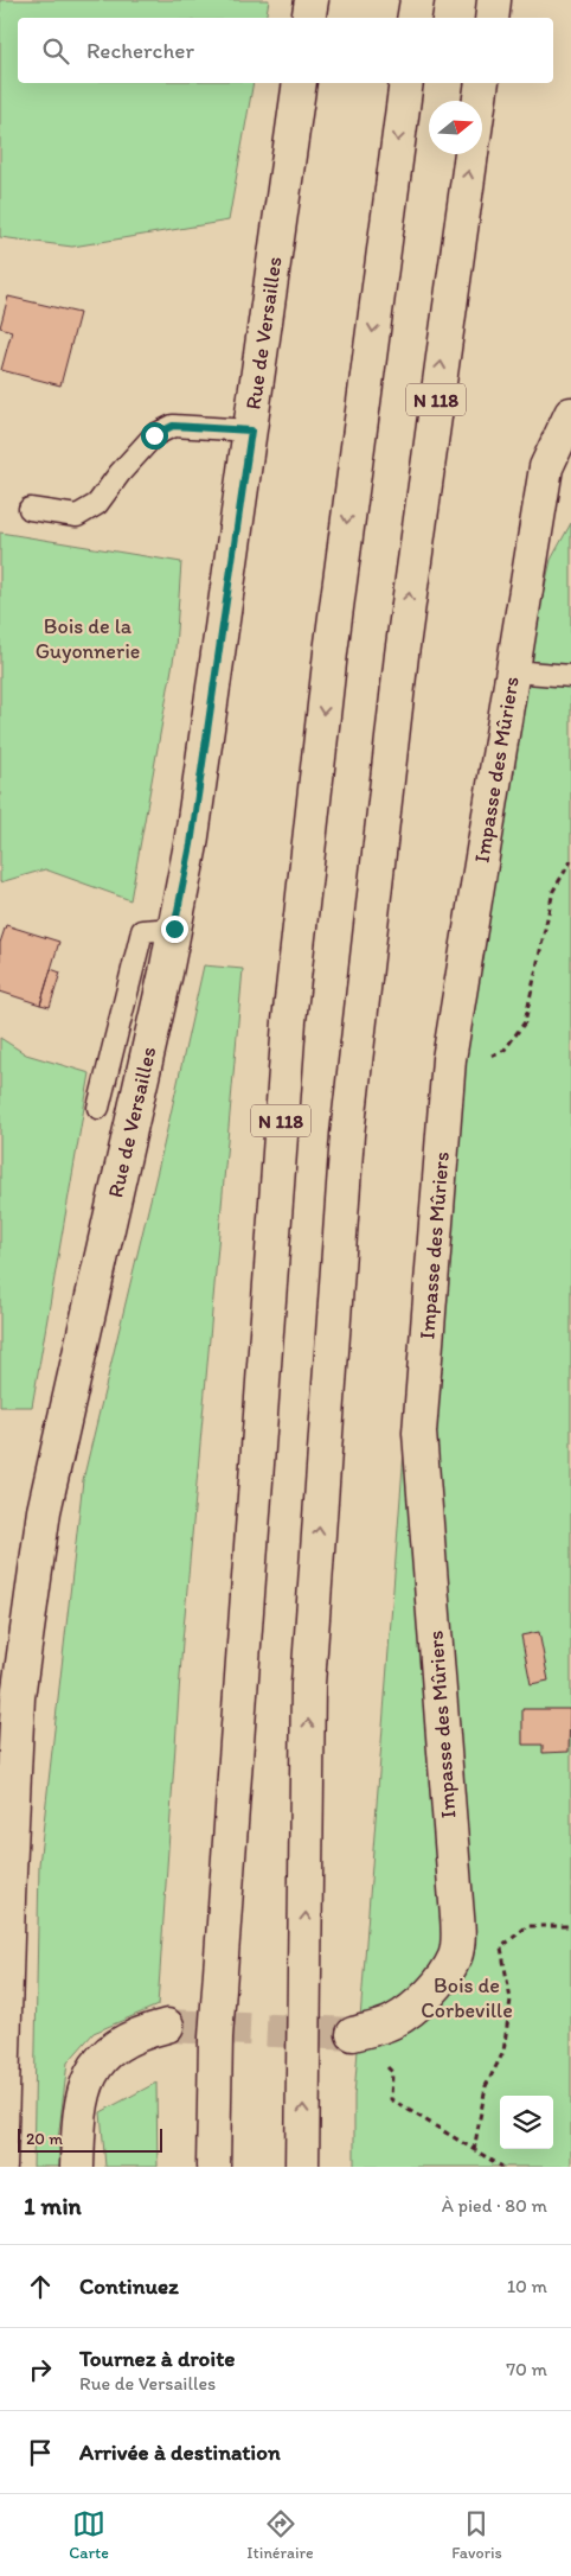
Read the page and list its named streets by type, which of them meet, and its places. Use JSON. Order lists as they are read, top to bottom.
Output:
{
  "streets": {
    "main road": ["Rue de Versailles", "N 118", "Impasse des Mûriers"]
  },
  "parks": ["Bois de la Guyonnerie", "Bois de Corbeville"],
  "scale_bar": "20 m",
  "north": "right",
  "page": {
    "search": "Rechercher",
    "scale": "20 m",
    "heading": ["1 min", "À pied · 80 m"],
    "list": [
      ["Continuez", "10 m"],
      ["Tournez à droite", "Rue de Versailles", "70 m"],
      "Arrivée à destination"
    ],
    "nav": ["Carte", "Itinéraire", "Favoris"]
  }
}
